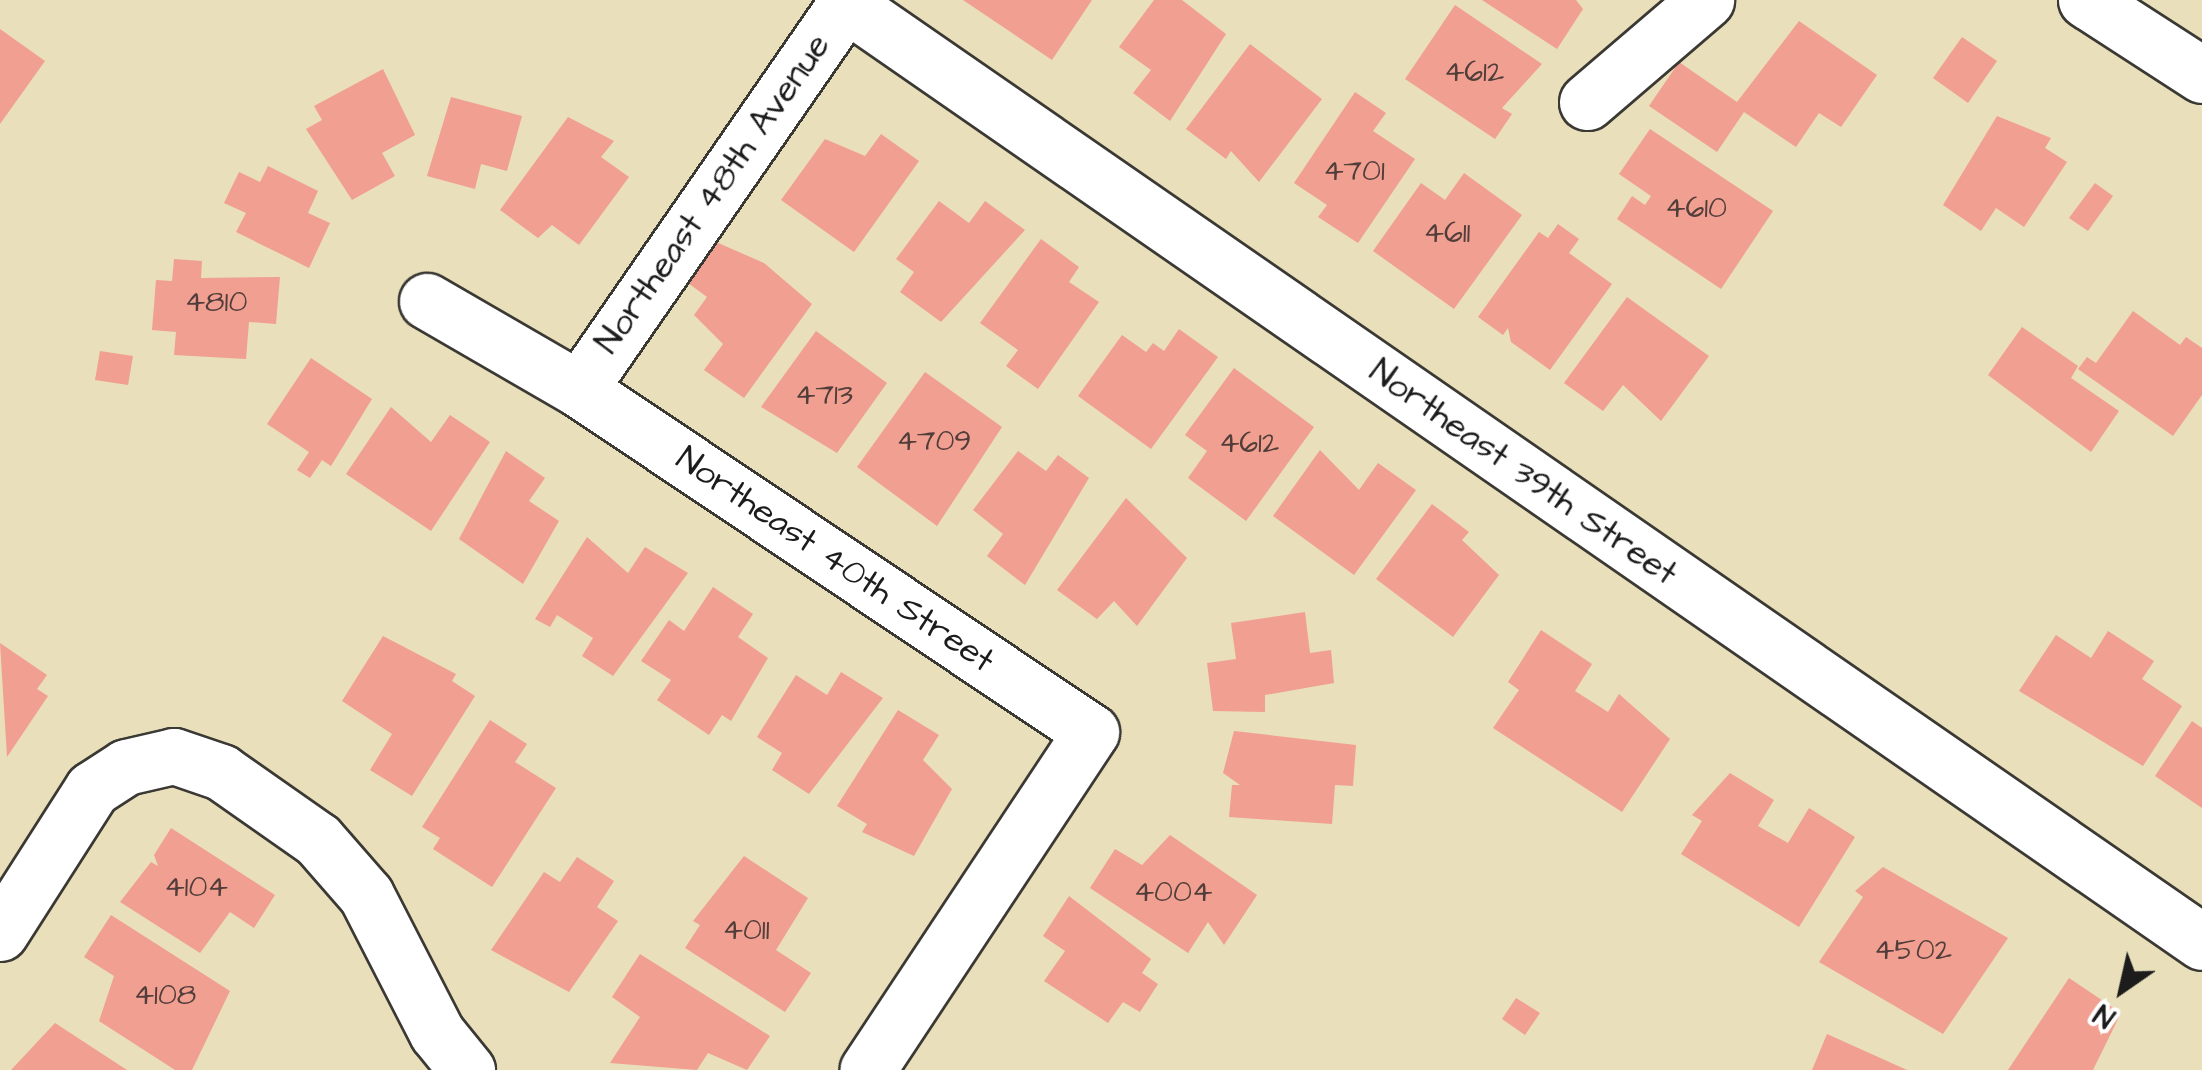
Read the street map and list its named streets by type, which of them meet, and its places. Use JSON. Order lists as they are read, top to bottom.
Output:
{
  "streets": {
    "street": ["Northeast 48th Avenue", "Northeast 39th Street", "Northeast 40th Street"]
  },
  "crossings": [
    ["Northeast 48th Avenue", "Northeast 39th Street"],
    ["Northeast 48th Avenue", "Northeast 40th Street"]
  ],
  "house_numbers": [
    "4612",
    "4701",
    "4610",
    "4611",
    "4810",
    "4713",
    "4709",
    "4612",
    "4104",
    "4004",
    "4011",
    "4502",
    "4108"
  ],
  "north": "bottom left"
}
